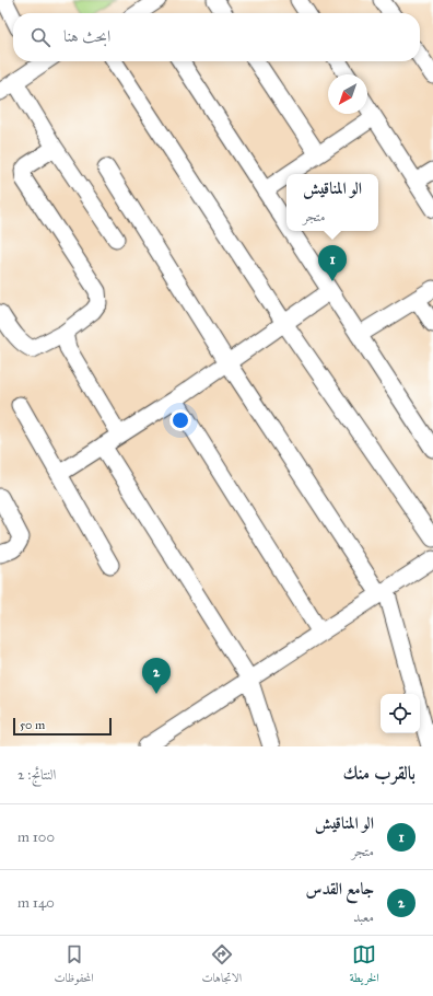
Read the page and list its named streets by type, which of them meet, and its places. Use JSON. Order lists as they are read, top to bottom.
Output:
{
  "scale_bar": "50 m",
  "north": "bottom left",
  "page": {
    "search": "ابحث هنا",
    "popup": ["الو المناقيش", "متجر"],
    "pins": ["1", "2"],
    "scale": "50 m",
    "heading": ["بالقرب منك", "النتائج: 2"],
    "list": [
      {
        "mark": "1",
        "name": "الو المناقيش",
        "note": "متجر",
        "value": "100 m"
      },
      {
        "mark": "2",
        "name": "جامع القدس",
        "note": "معبد",
        "value": "140 m"
      }
    ],
    "nav": ["الخريطة", "الاتجاهات", "المحفوظات"]
  }
}
